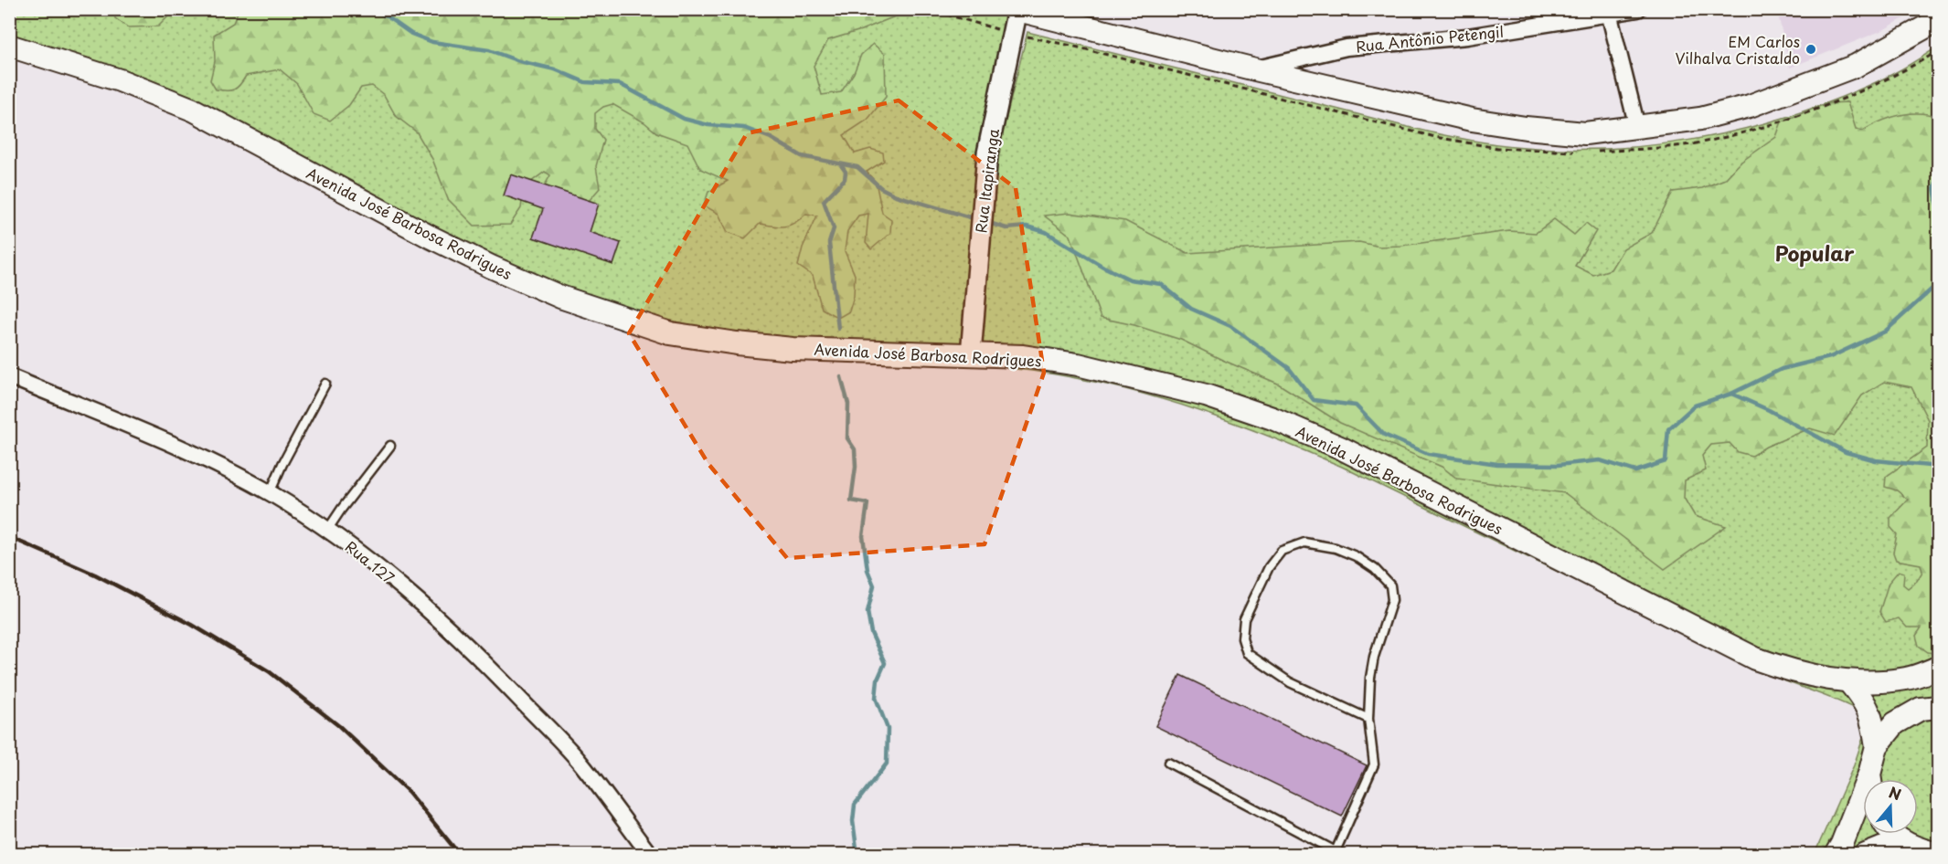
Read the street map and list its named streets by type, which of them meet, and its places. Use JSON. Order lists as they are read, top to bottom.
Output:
{
  "streets": {
    "main road": ["Avenida José Barbosa Rodrigues"],
    "street": ["Rua Antônio Petengil", "Rua Itapiranga", "Rua 127"]
  },
  "crossings": [
    ["Rua Itapiranga", "Avenida José Barbosa Rodrigues"]
  ],
  "districts": ["Popular"],
  "places": ["EM Carlos Vilhalva Cristaldo"],
  "north": "top"
}
